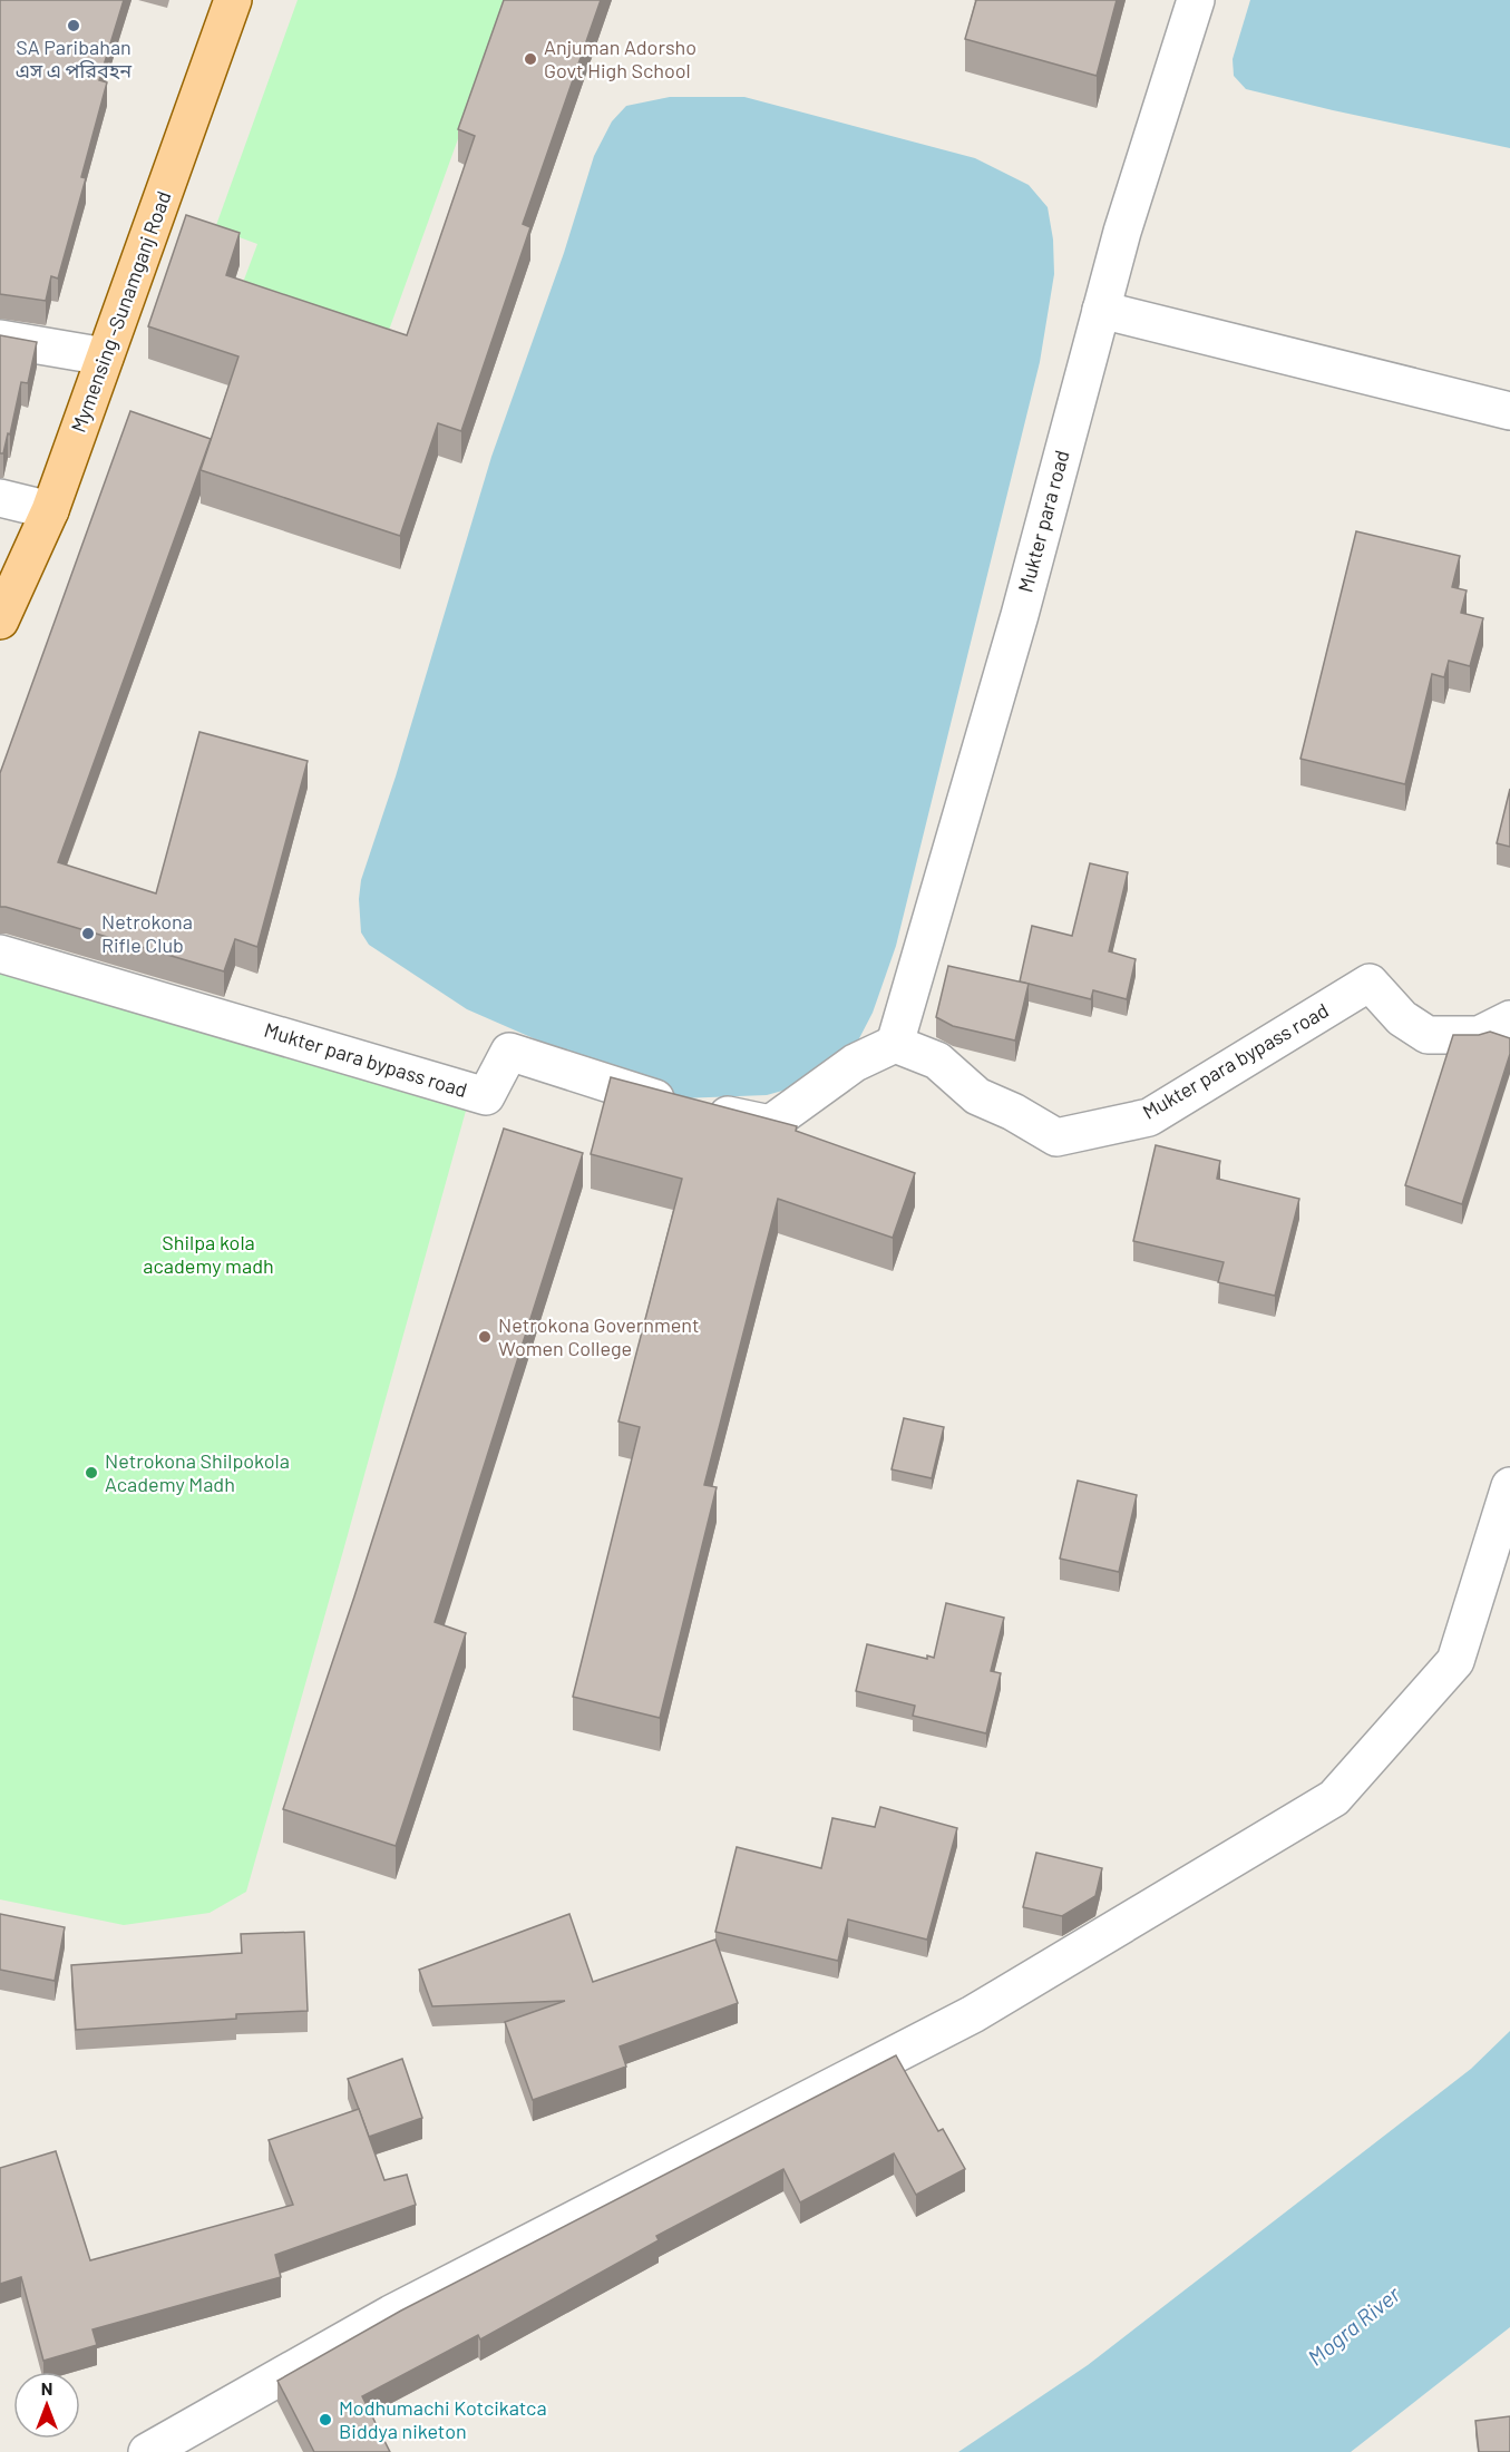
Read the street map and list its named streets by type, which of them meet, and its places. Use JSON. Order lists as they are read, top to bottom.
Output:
{
  "streets": {
    "main road": ["Mymensing -Sunamganj Road"],
    "street": ["Mukter para road", "Mukter para bypass road"]
  },
  "crossings": [
    ["Mukter para road", "Mukter para bypass road"]
  ],
  "water": ["Mogra River"],
  "parks": ["Shilpa kola academy madh"],
  "places": [
    "SA Paribahan এস এ পরিবহন",
    "Anjuman Adorsho Govt High School",
    "Netrokona Rifle Club",
    "Netrokona Government Women College",
    "Netrokona Shilpokola Academy Madh",
    "Modhumachi Kotcikatca Biddya niketon"
  ],
  "north": "top"
}
